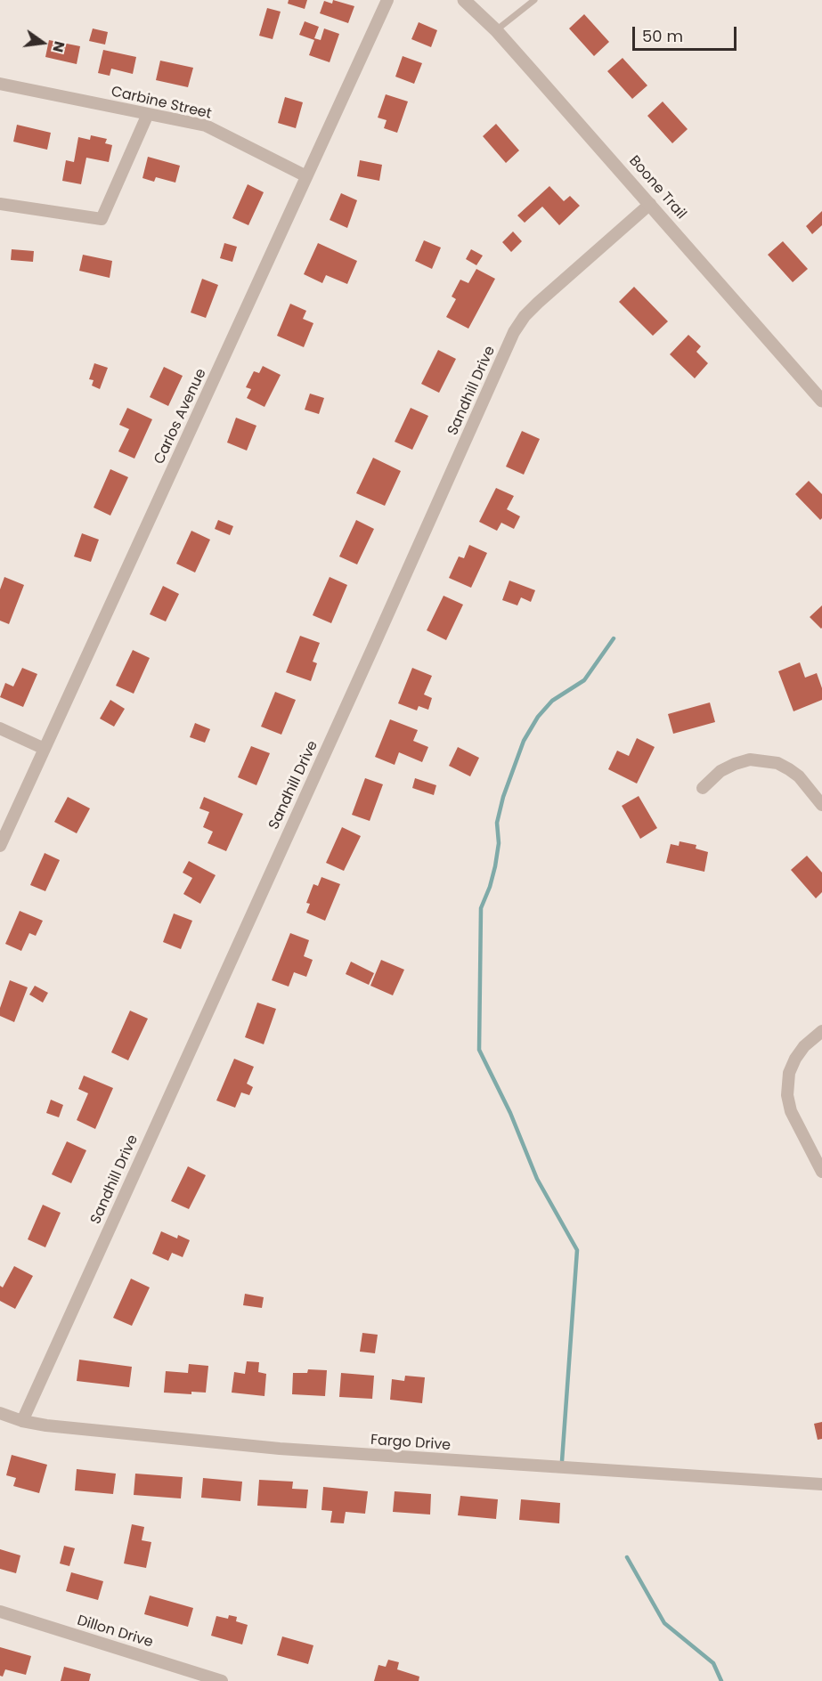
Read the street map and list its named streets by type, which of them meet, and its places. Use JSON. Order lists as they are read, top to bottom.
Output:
{
  "streets": {
    "street": [
      "Carbine Street",
      "Boone Trail",
      "Sandhill Drive",
      "Carlos Avenue",
      "Fargo Drive",
      "Dillon Drive"
    ]
  },
  "crossings": [
    ["Carbine Street", "Carlos Avenue"],
    ["Boone Trail", "Sandhill Drive"],
    ["Sandhill Drive", "Fargo Drive"]
  ],
  "scale_bar": "50 m",
  "north": "right"
}
